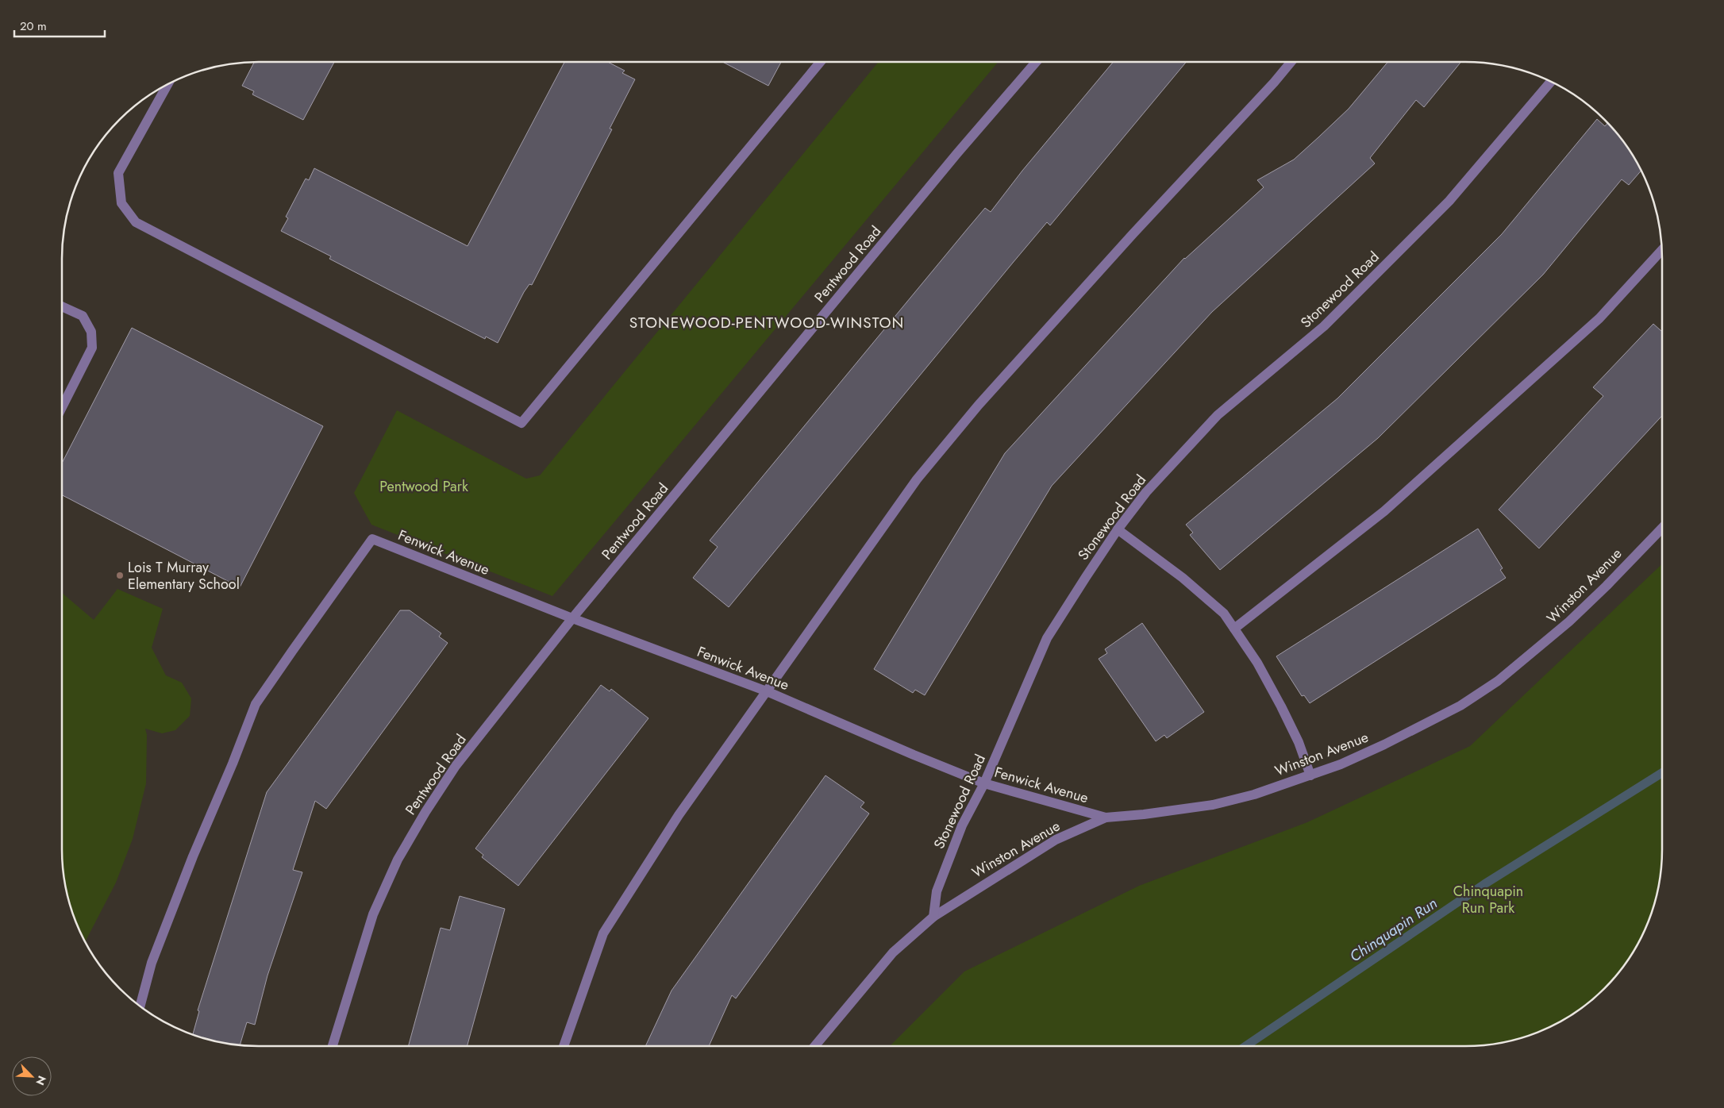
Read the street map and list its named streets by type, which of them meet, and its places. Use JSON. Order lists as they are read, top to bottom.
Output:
{
  "streets": {
    "street": [
      "Pentwood Road",
      "Stonewood Road",
      "Fenwick Avenue",
      "Winston Avenue"
    ]
  },
  "crossings": [
    ["Pentwood Road", "Fenwick Avenue"],
    ["Stonewood Road", "Fenwick Avenue"],
    ["Stonewood Road", "Winston Avenue"],
    ["Fenwick Avenue", "Winston Avenue"]
  ],
  "districts": ["STONEWOOD-PENTWOOD-WINSTON"],
  "water": ["Chinquapin Run"],
  "parks": ["Pentwood Park", "Chinquapin Run Park"],
  "places": ["Lois T Murray Elementary School"],
  "scale_bar": "20 m",
  "north": "bottom right"
}
